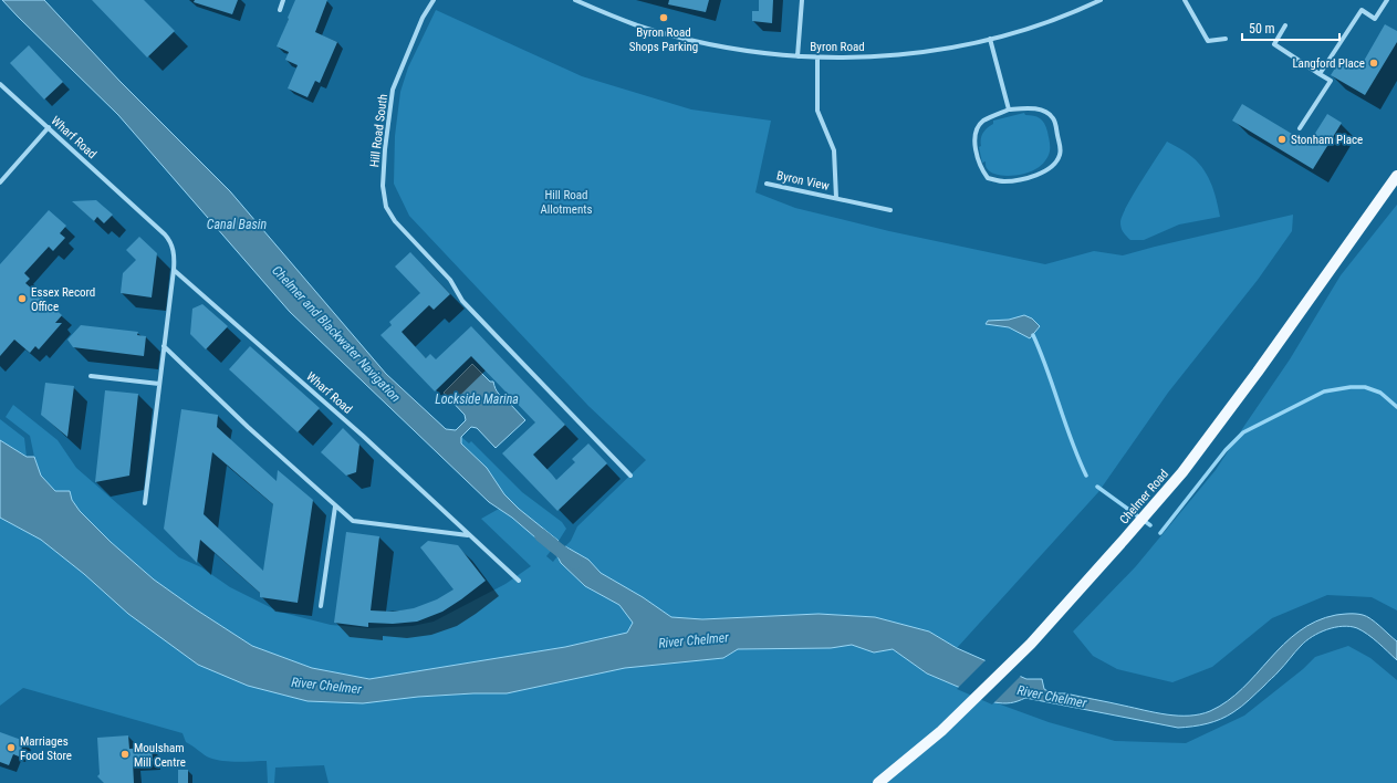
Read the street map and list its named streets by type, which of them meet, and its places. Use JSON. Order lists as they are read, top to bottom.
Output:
{
  "streets": {
    "main road": ["Chelmer Road"],
    "street": [
      "Byron Road",
      "Hill Road South",
      "Wharf Road",
      "Byron View"
    ]
  },
  "crossings": [
    ["Byron Road", "Byron View"]
  ],
  "water": [
    "Canal Basin",
    "Chelmer and Blackwater Navigation",
    "Lockside Marina",
    "River Chelmer"
  ],
  "parks": ["Hill Road Allotments"],
  "places": [
    "Byron Road Shops Parking",
    "Langford Place",
    "Stonham Place",
    "Essex Record Office",
    "Marriages Food Store",
    "Moulsham Mill Centre"
  ],
  "scale_bar": "50 m"
}
